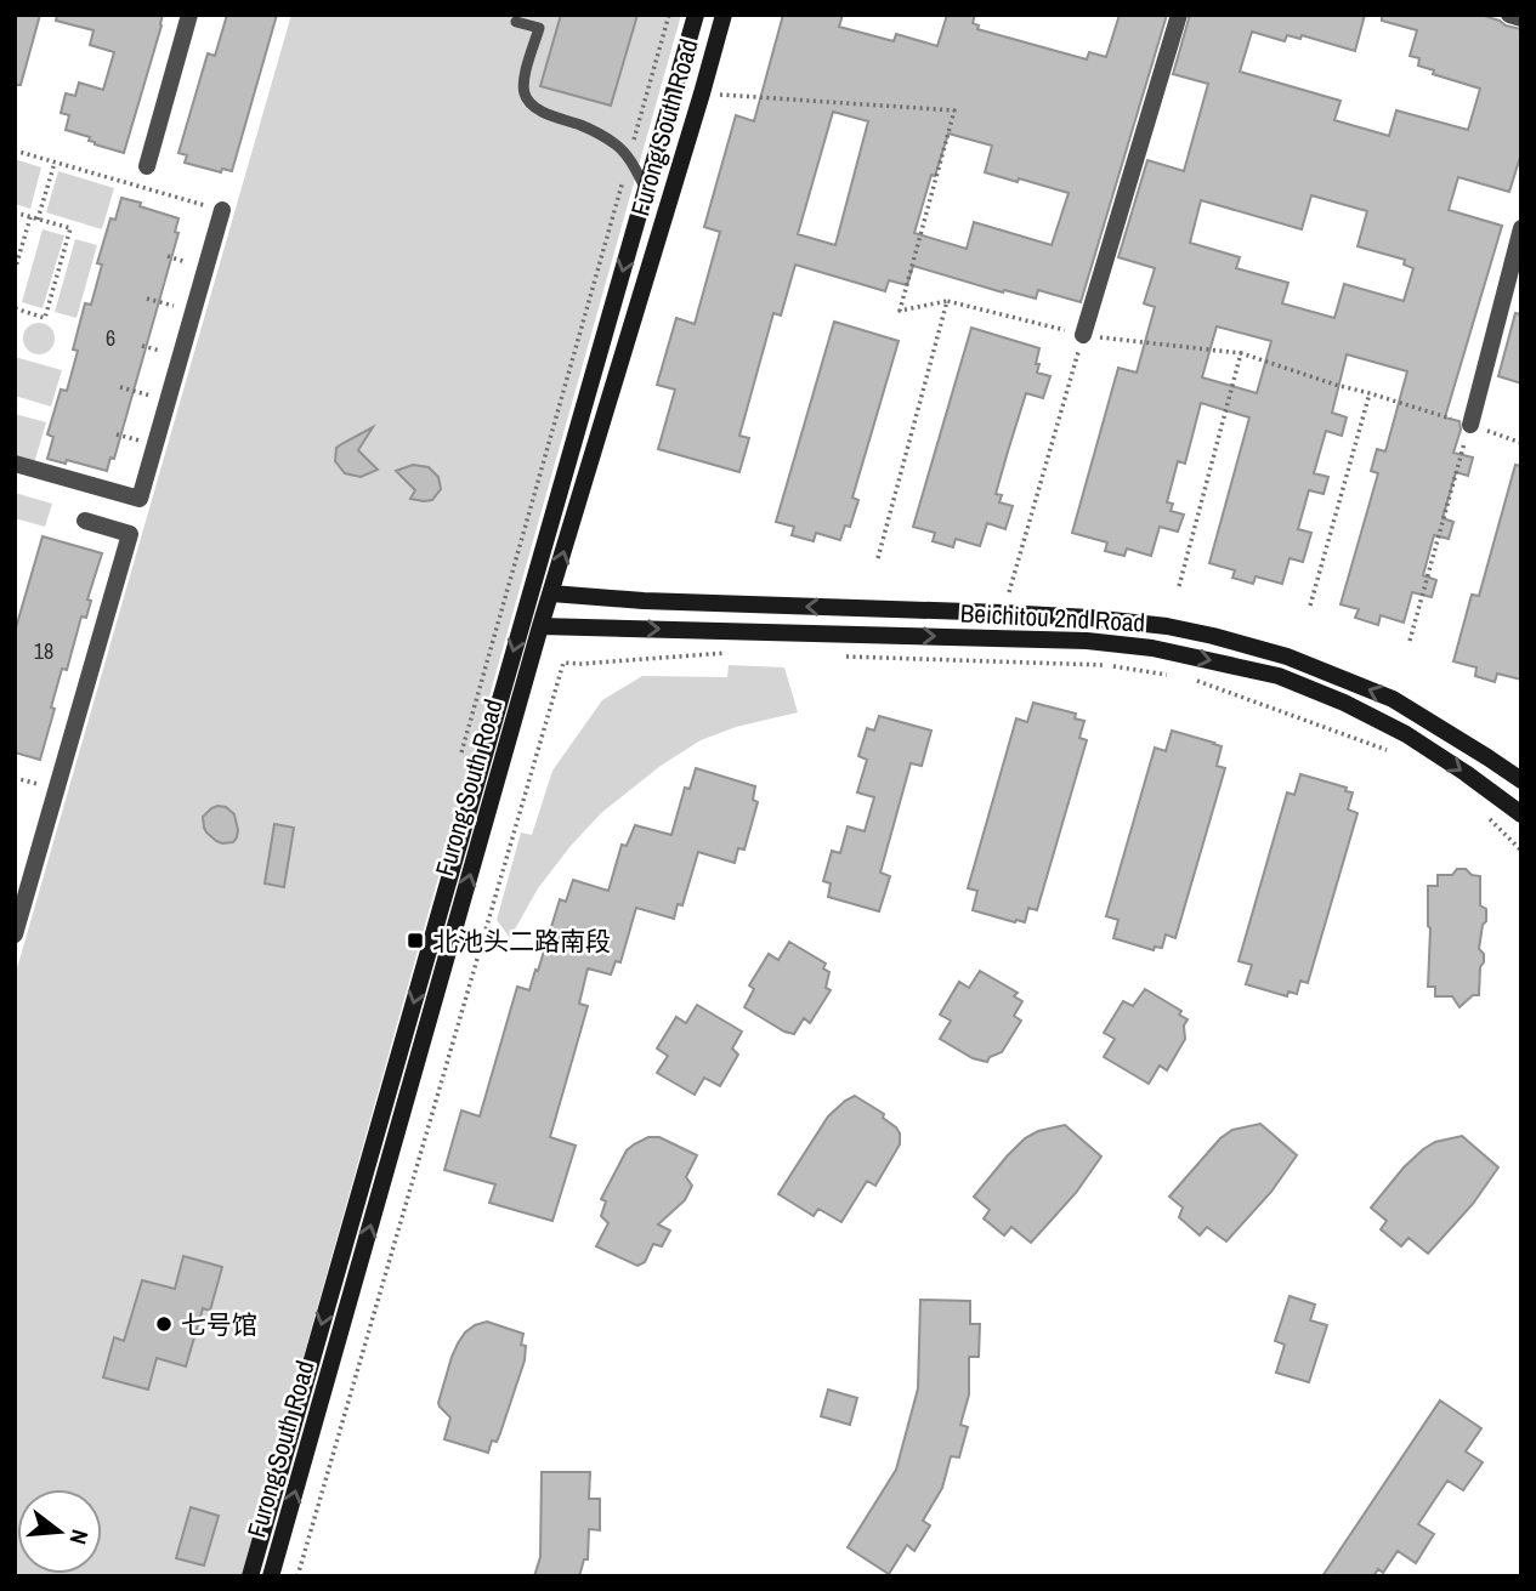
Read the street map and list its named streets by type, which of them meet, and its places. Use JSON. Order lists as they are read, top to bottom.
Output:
{
  "streets": {
    "main road": ["Furong South Road", "Beichitou 2nd Road"]
  },
  "crossings": [
    ["Furong South Road", "Beichitou 2nd Road"]
  ],
  "places": {
    "transit": ["北池头二路南段"],
    "other": ["七号馆"]
  },
  "house_numbers": ["6", "18"],
  "north": "right"
}
